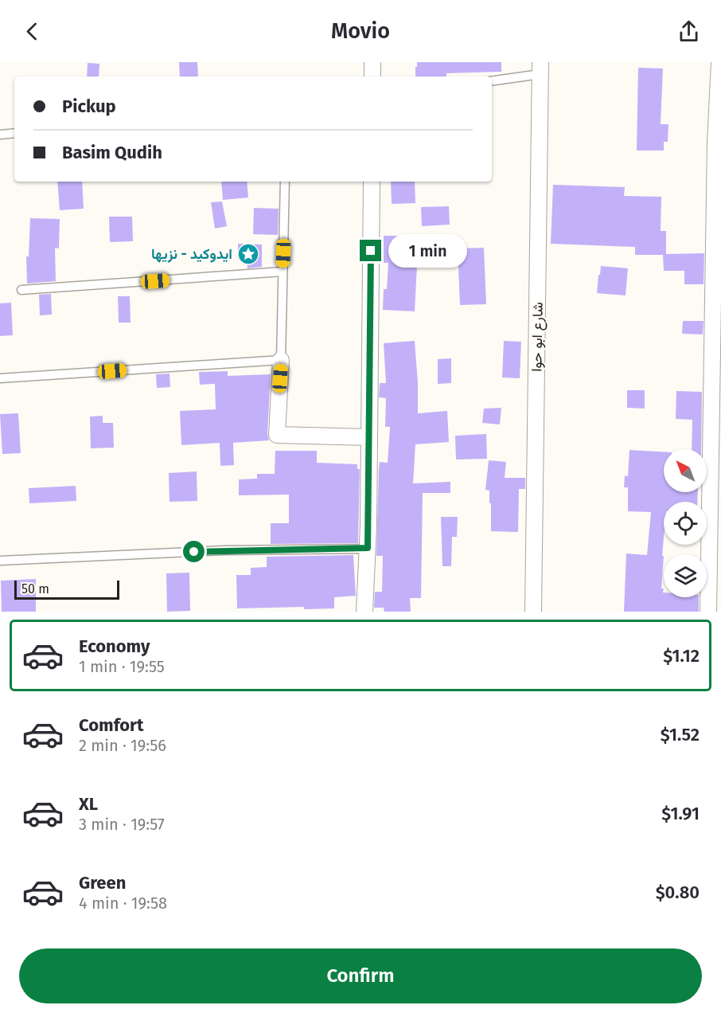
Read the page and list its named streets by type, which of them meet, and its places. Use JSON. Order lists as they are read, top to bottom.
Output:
{
  "streets": {
    "street": ["شارع ابو حوا"]
  },
  "places": {
    "place": ["ايدوكيد - نزيها"]
  },
  "scale_bar": "50 m",
  "north": "top left",
  "page": {
    "header": "Movio",
    "banner": ["Pickup", "Basim Qudih"],
    "bubble": "1 min",
    "scale": "50 m",
    "list": [
      {
        "name": "Economy",
        "note": "1 min · 19:55",
        "value": "$1.12"
      },
      {
        "name": "Comfort",
        "note": "2 min · 19:56",
        "value": "$1.52"
      },
      {
        "name": "XL",
        "note": "3 min · 19:57",
        "value": "$1.91"
      },
      {
        "name": "Green",
        "note": "4 min · 19:58",
        "value": "$0.80"
      }
    ],
    "buttons": "Confirm"
  }
}
